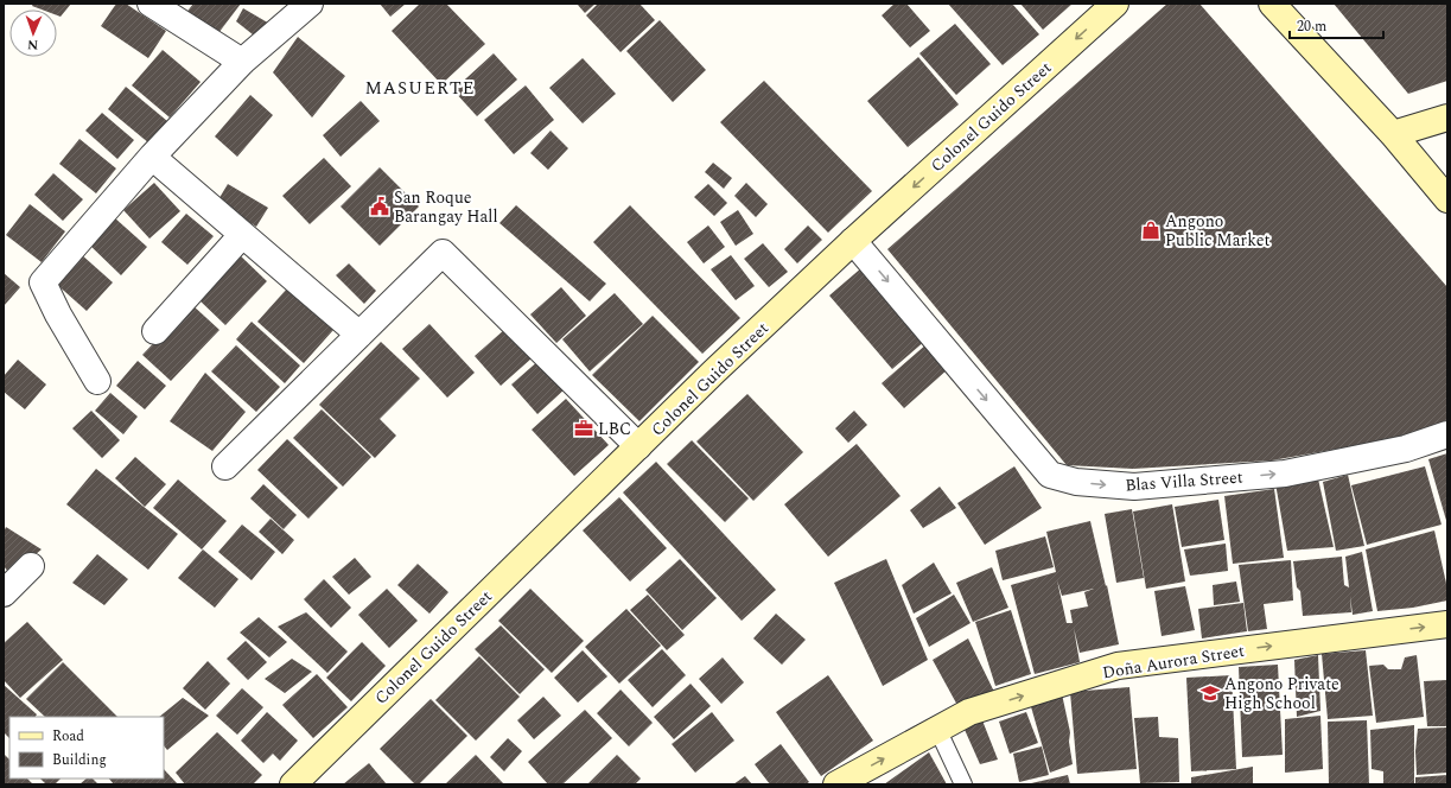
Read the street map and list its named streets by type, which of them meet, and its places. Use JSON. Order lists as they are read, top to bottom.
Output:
{
  "streets": {
    "street": ["Colonel Guido Street", "Blas Villa Street", "Doña Aurora Street"]
  },
  "crossings": [
    ["Colonel Guido Street", "Blas Villa Street"]
  ],
  "one_way": ["Blas Villa Street", "Doña Aurora Street"],
  "districts": ["MASUERTE"],
  "places": {
    "public building": ["San Roque Barangay Hall"],
    "shop": ["Angono Public Market"],
    "office": ["LBC"],
    "school or university": ["Angono Private High School"]
  },
  "legend": ["Road", "Building"],
  "scale_bar": "20 m",
  "north": "bottom"
}
